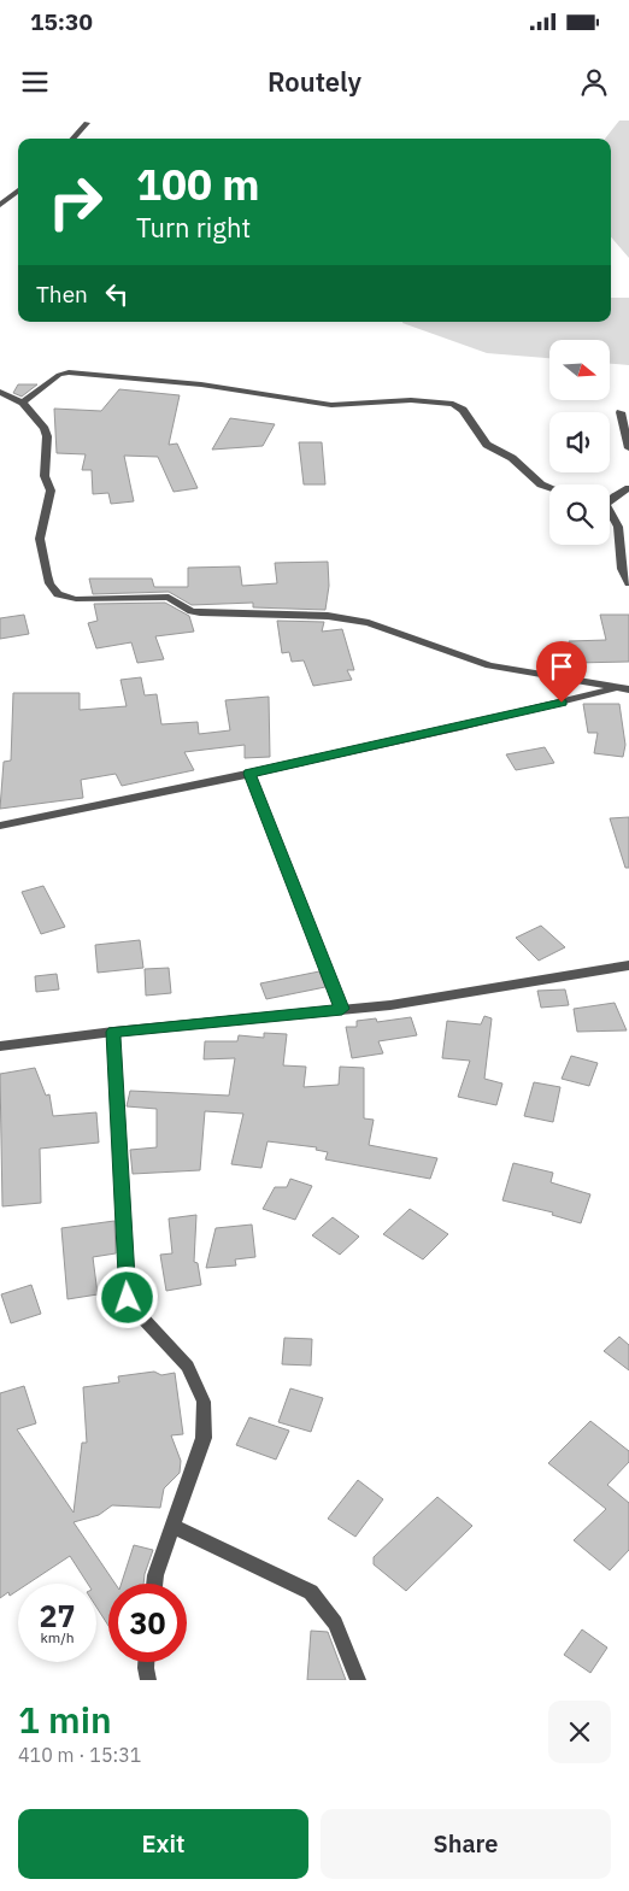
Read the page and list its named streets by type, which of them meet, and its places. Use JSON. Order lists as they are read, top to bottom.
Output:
{
  "north": "right",
  "page": {
    "status": "15:30",
    "header": "Routely",
    "turn": ["100 m", "Turn right"],
    "then": "Then",
    "speed": "27 km/h",
    "limit": "30",
    "heading": ["1 min", "410 m · 15:31"],
    "buttons": ["Exit", "Share"]
  }
}
